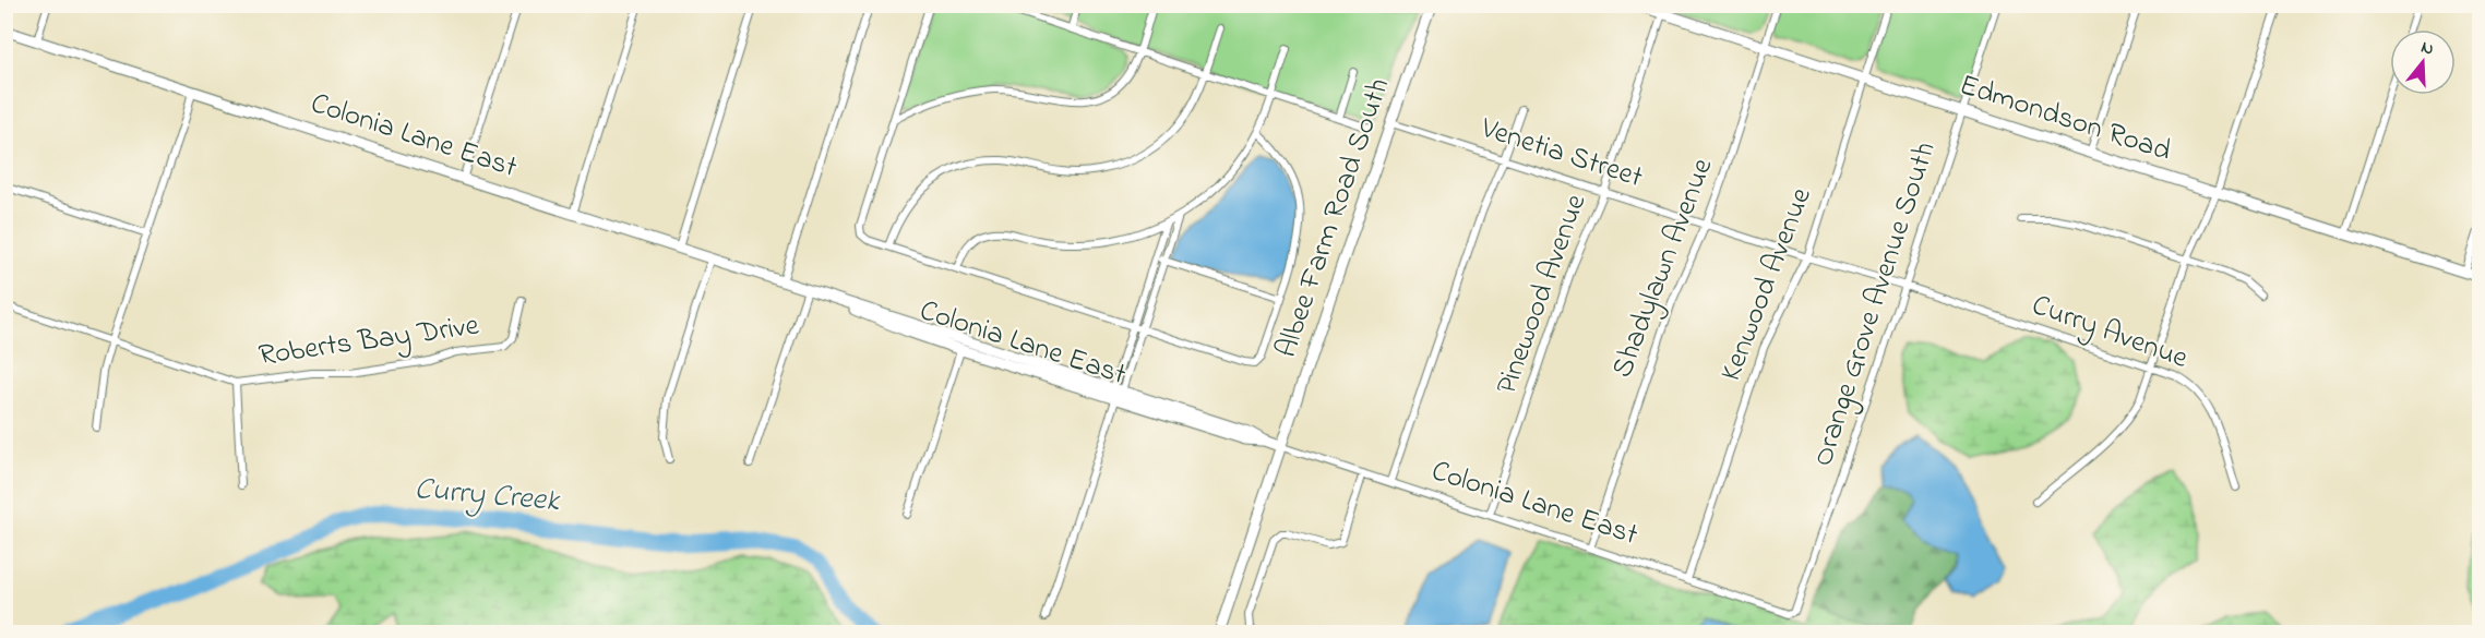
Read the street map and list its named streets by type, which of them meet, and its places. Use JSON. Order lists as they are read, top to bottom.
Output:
{
  "streets": {
    "street": [
      "Edmondson Road",
      "Colonia Lane East",
      "Venetia Street",
      "Albee Farm Road South",
      "Shadylawn Avenue",
      "Kenwood Avenue",
      "Pinewood Avenue",
      "Orange Grove Avenue South",
      "Curry Avenue",
      "Roberts Bay Drive"
    ]
  },
  "crossings": [
    ["Edmondson Road", "Shadylawn Avenue"],
    ["Edmondson Road", "Kenwood Avenue"],
    ["Edmondson Road", "Pinewood Avenue"],
    ["Edmondson Road", "Orange Grove Avenue South"],
    ["Colonia Lane East", "Albee Farm Road South"],
    ["Colonia Lane East", "Shadylawn Avenue"],
    ["Colonia Lane East", "Kenwood Avenue"],
    ["Colonia Lane East", "Pinewood Avenue"],
    ["Colonia Lane East", "Orange Grove Avenue South"],
    ["Venetia Street", "Albee Farm Road South"],
    ["Venetia Street", "Shadylawn Avenue"],
    ["Venetia Street", "Kenwood Avenue"],
    ["Venetia Street", "Pinewood Avenue"],
    ["Venetia Street", "Orange Grove Avenue South"],
    ["Venetia Street", "Curry Avenue"],
    ["Orange Grove Avenue South", "Curry Avenue"]
  ],
  "water": ["Curry Creek"],
  "north": "top"
}
